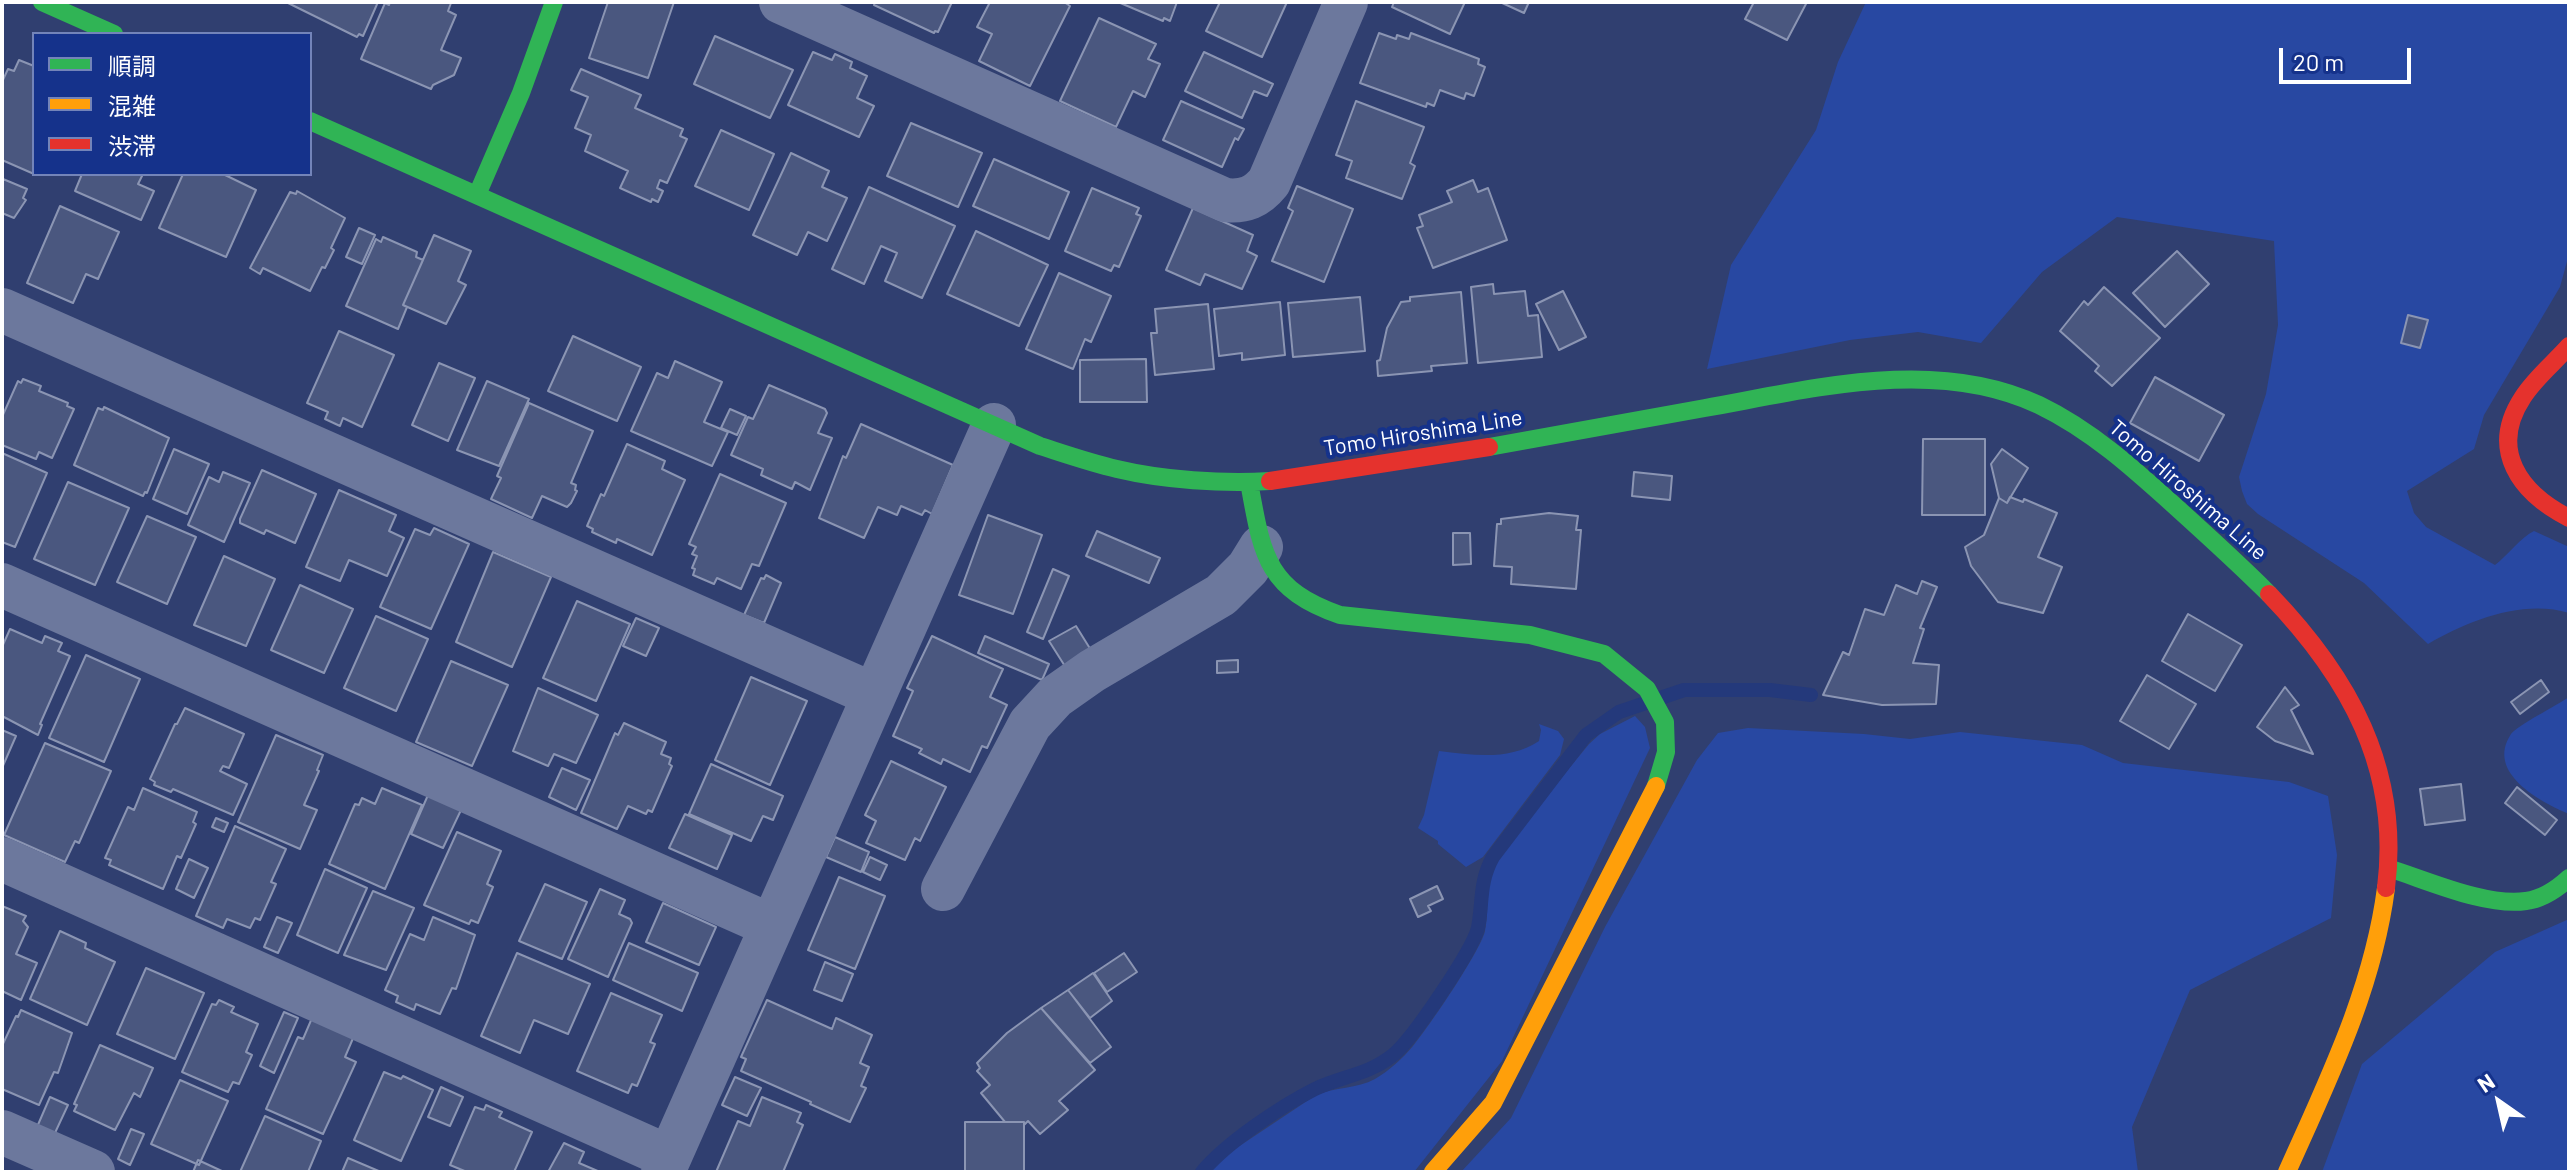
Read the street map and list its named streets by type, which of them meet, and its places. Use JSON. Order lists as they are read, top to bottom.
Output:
{
  "streets": {
    "main road": ["Tomo Hiroshima Line"]
  },
  "legend": ["順調", "混雑", "渋滞"],
  "scale_bar": "20 m",
  "north": "top left"
}
